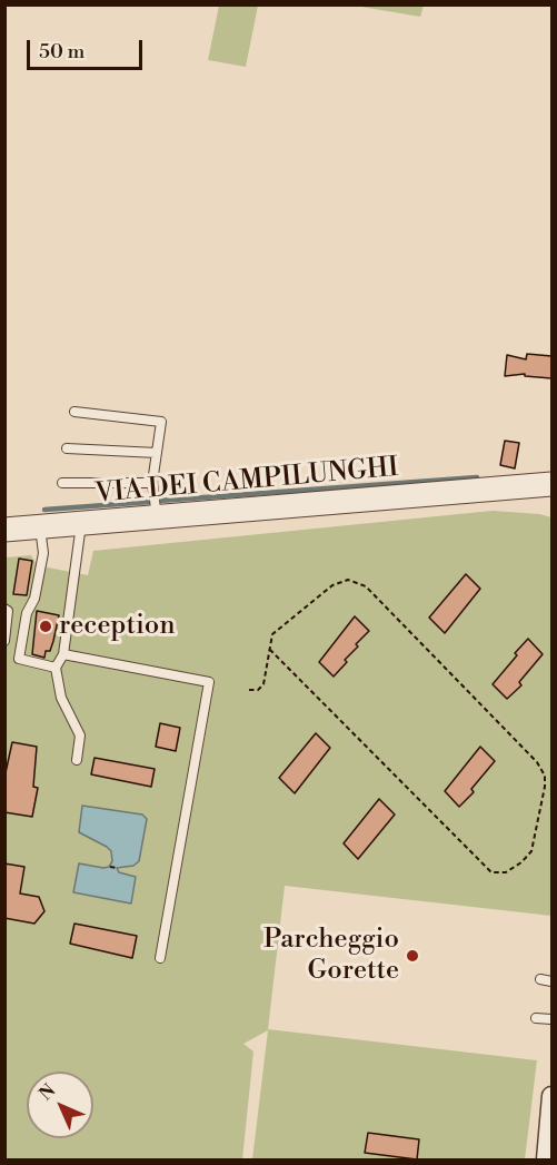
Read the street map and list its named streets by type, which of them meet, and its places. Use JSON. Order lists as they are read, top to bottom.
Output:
{
  "streets": {
    "street": ["VIA DEI CAMPILUNGHI"]
  },
  "places": ["reception", "Parcheggio Gorette"],
  "scale_bar": "50 m",
  "north": "top left"
}
